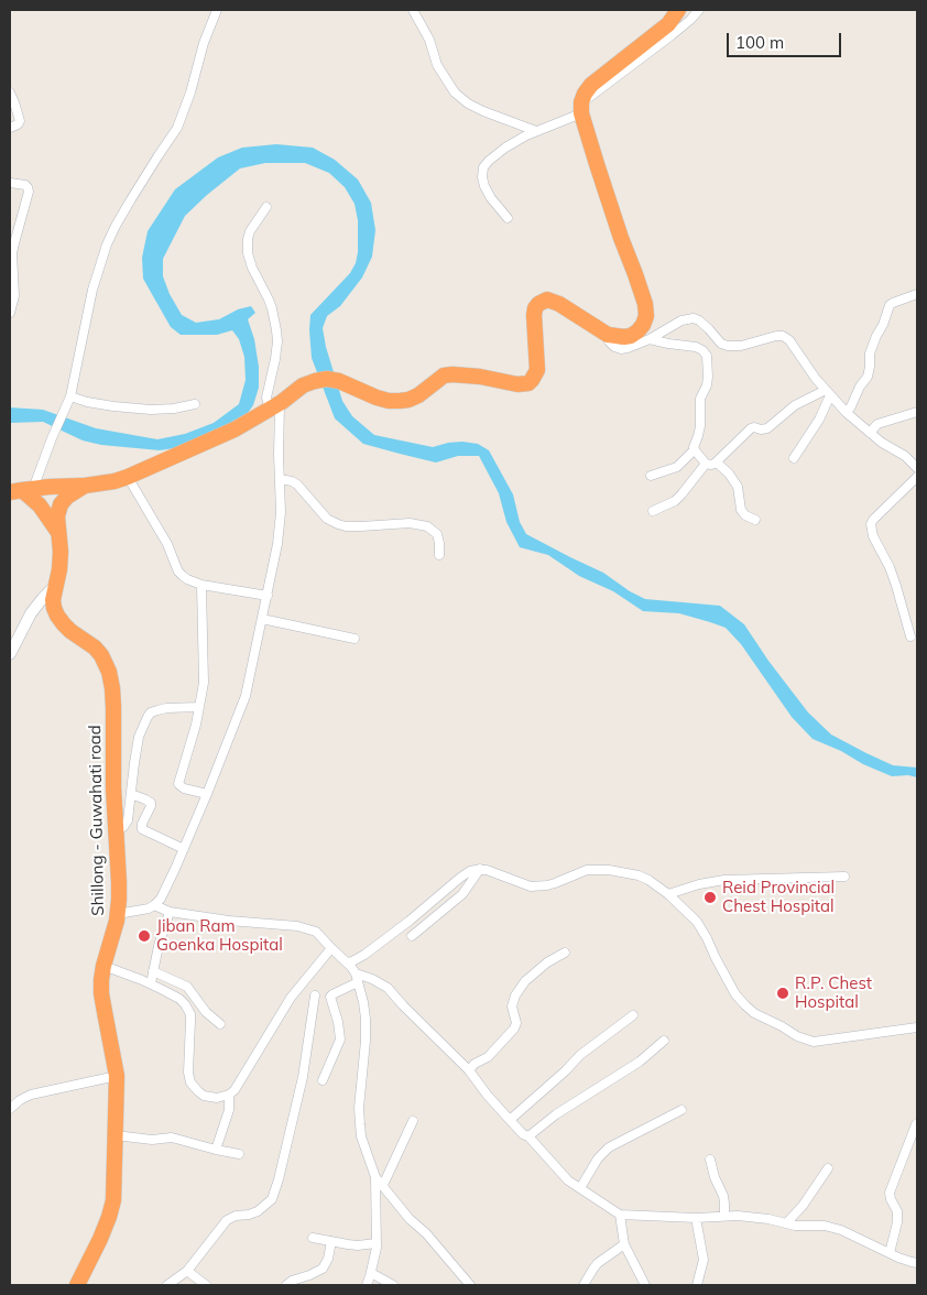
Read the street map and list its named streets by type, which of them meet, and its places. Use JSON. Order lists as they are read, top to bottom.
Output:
{
  "streets": {
    "highway": ["Shillong - Guwahati road"]
  },
  "places": ["Reid Provincial Chest Hospital", "Jiban Ram Goenka Hospital", "R.P. Chest Hospital"],
  "scale_bar": "100 m"
}
